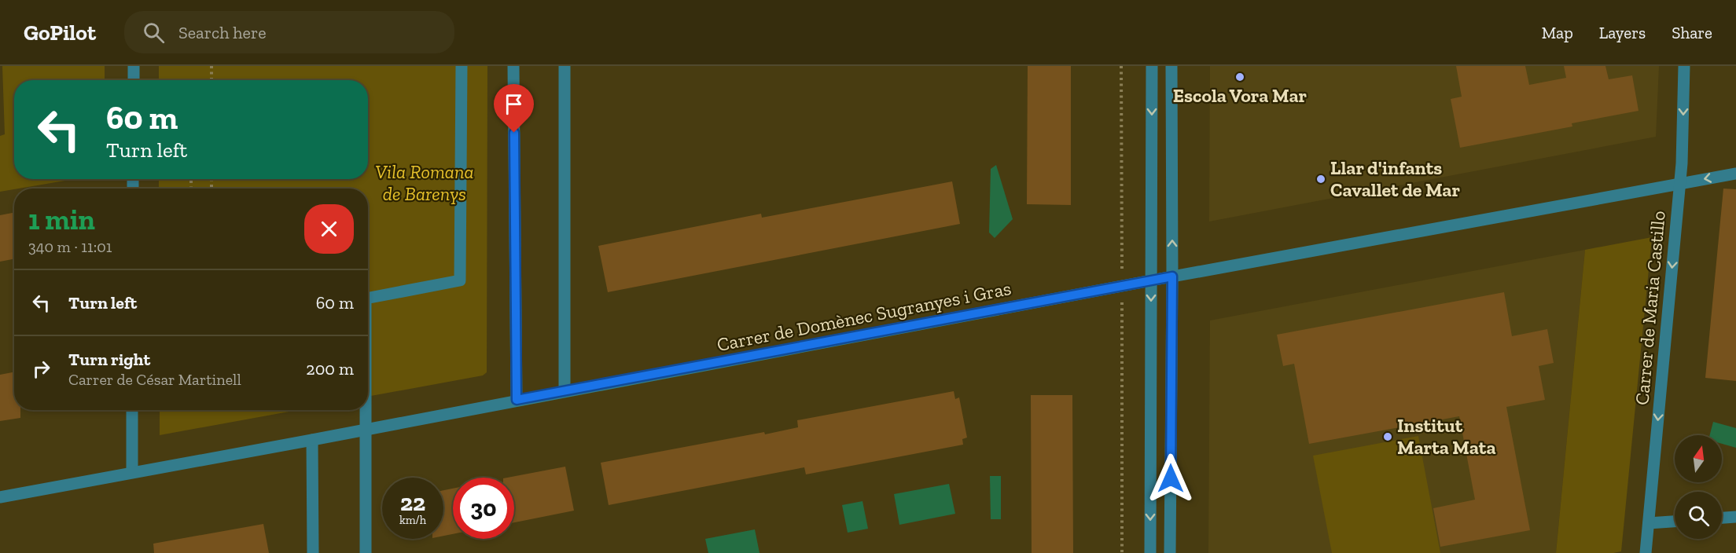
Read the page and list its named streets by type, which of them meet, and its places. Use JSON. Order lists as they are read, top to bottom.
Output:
{
  "streets": {
    "street": ["Carrer de Maria Castillo", "Carrer de Domènec Sugranyes i Gras"]
  },
  "crossings": [
    ["Carrer de Maria Castillo", "Carrer de Domènec Sugranyes i Gras"]
  ],
  "one_way": ["Carrer de Maria Castillo"],
  "parks": ["Vila Romana de Barenys"],
  "places": ["Escola Vora Mar", "Llar d'infants Cavallet de Mar", "Institut Marta Mata"],
  "north": "top",
  "page": {
    "header": "GoPilot",
    "search": "Search here",
    "nav": ["Map", "Layers", "Share"],
    "turn": ["60 m", "Turn left"],
    "heading": ["1 min", "340 m · 11:01"],
    "list": [
      {
        "name": "Turn left",
        "value": "60 m"
      },
      {
        "name": "Turn right",
        "note": "Carrer de César Martinell",
        "value": "200 m"
      }
    ],
    "speed": "22 km/h",
    "limit": "30"
  }
}
